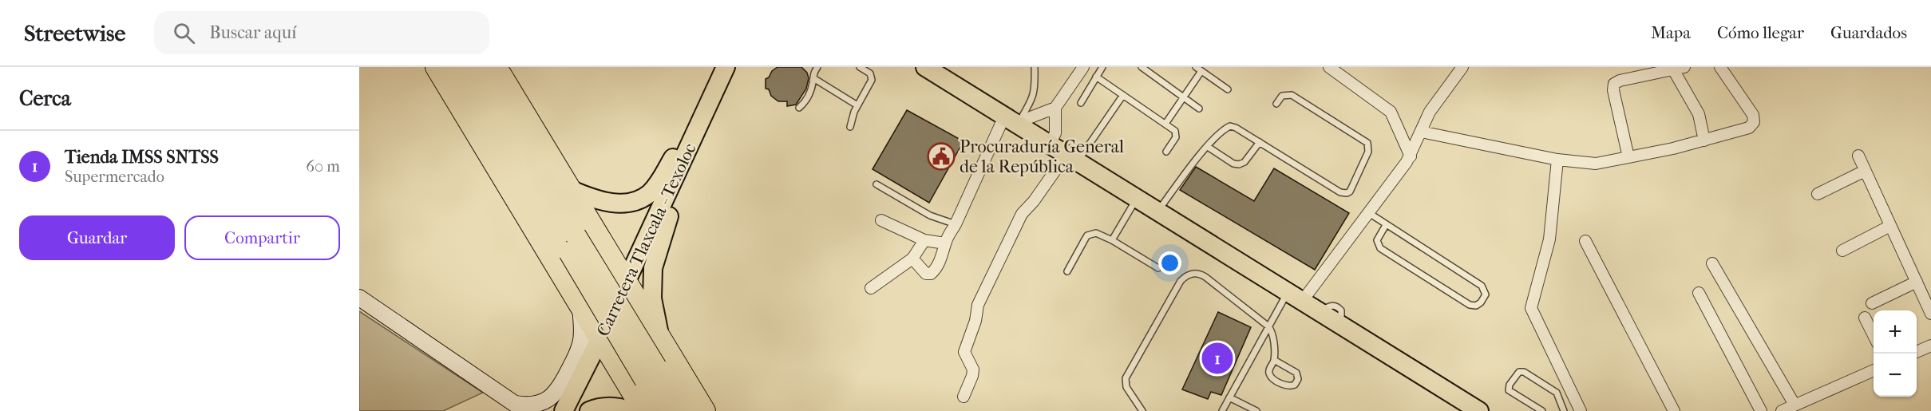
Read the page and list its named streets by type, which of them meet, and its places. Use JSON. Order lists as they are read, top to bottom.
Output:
{
  "streets": {
    "main road": ["Carretera Tlaxcala - Texoloc"]
  },
  "places": {
    "public building": ["Procuraduría General de la República"]
  },
  "page": {
    "header": "Streetwise",
    "search": "Buscar aquí",
    "nav": ["Mapa", "Cómo llegar", "Guardados"],
    "heading": "Cerca",
    "list": [
      {
        "mark": "1",
        "name": "Tienda IMSS SNTSS",
        "note": "Supermercado",
        "value": "60 m"
      }
    ],
    "buttons": ["Guardar", "Compartir"],
    "map_buttons": ["+", "−"],
    "pins": "1"
  }
}
